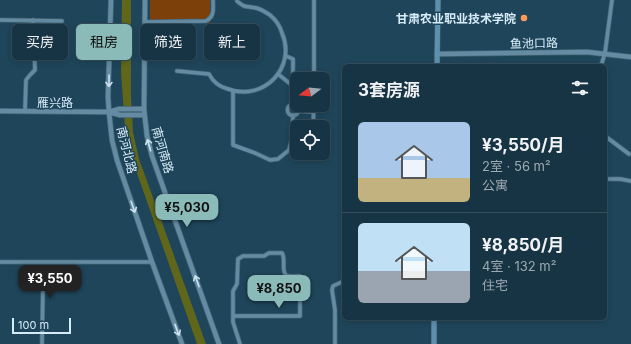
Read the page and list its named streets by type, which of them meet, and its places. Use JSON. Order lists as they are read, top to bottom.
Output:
{
  "streets": {
    "street": [
      "鱼池口路",
      "雁兴路",
      "南河北路",
      "南河南路"
    ]
  },
  "crossings": [
    ["雁兴路", "南河北路"]
  ],
  "one_way": ["南河北路", "南河南路"],
  "places": ["甘肃农业职业技术学院"],
  "scale_bar": "100 m",
  "north": "left",
  "page": {
    "chip": [
      "买房",
      "租房",
      "筛选",
      "新上"
    ],
    "heading": "3套房源",
    "list": [
      {
        "name": "¥3,550/月",
        "note": "2室 · 56 m² · 公寓"
      },
      {
        "name": "¥8,850/月",
        "note": "4室 · 132 m² · 住宅"
      }
    ],
    "price": ["¥5,030", "¥3,550", "¥8,850"],
    "scale": "100 m"
  }
}
